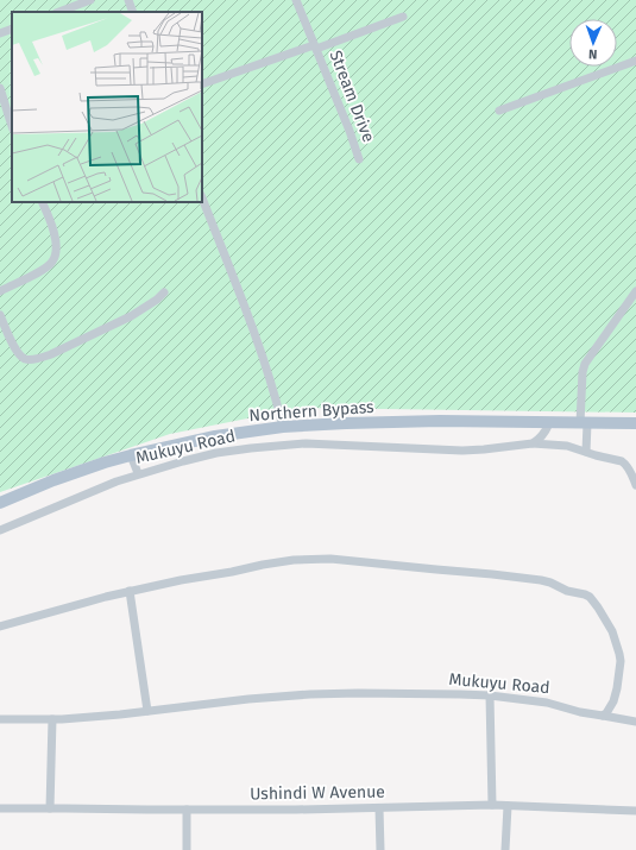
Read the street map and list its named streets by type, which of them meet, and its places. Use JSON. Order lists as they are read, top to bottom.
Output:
{
  "streets": {
    "main road": ["Northern Bypass"],
    "street": ["Stream Drive", "Mukuyu Road", "Ushindi W Avenue"]
  },
  "north": "bottom"
}
